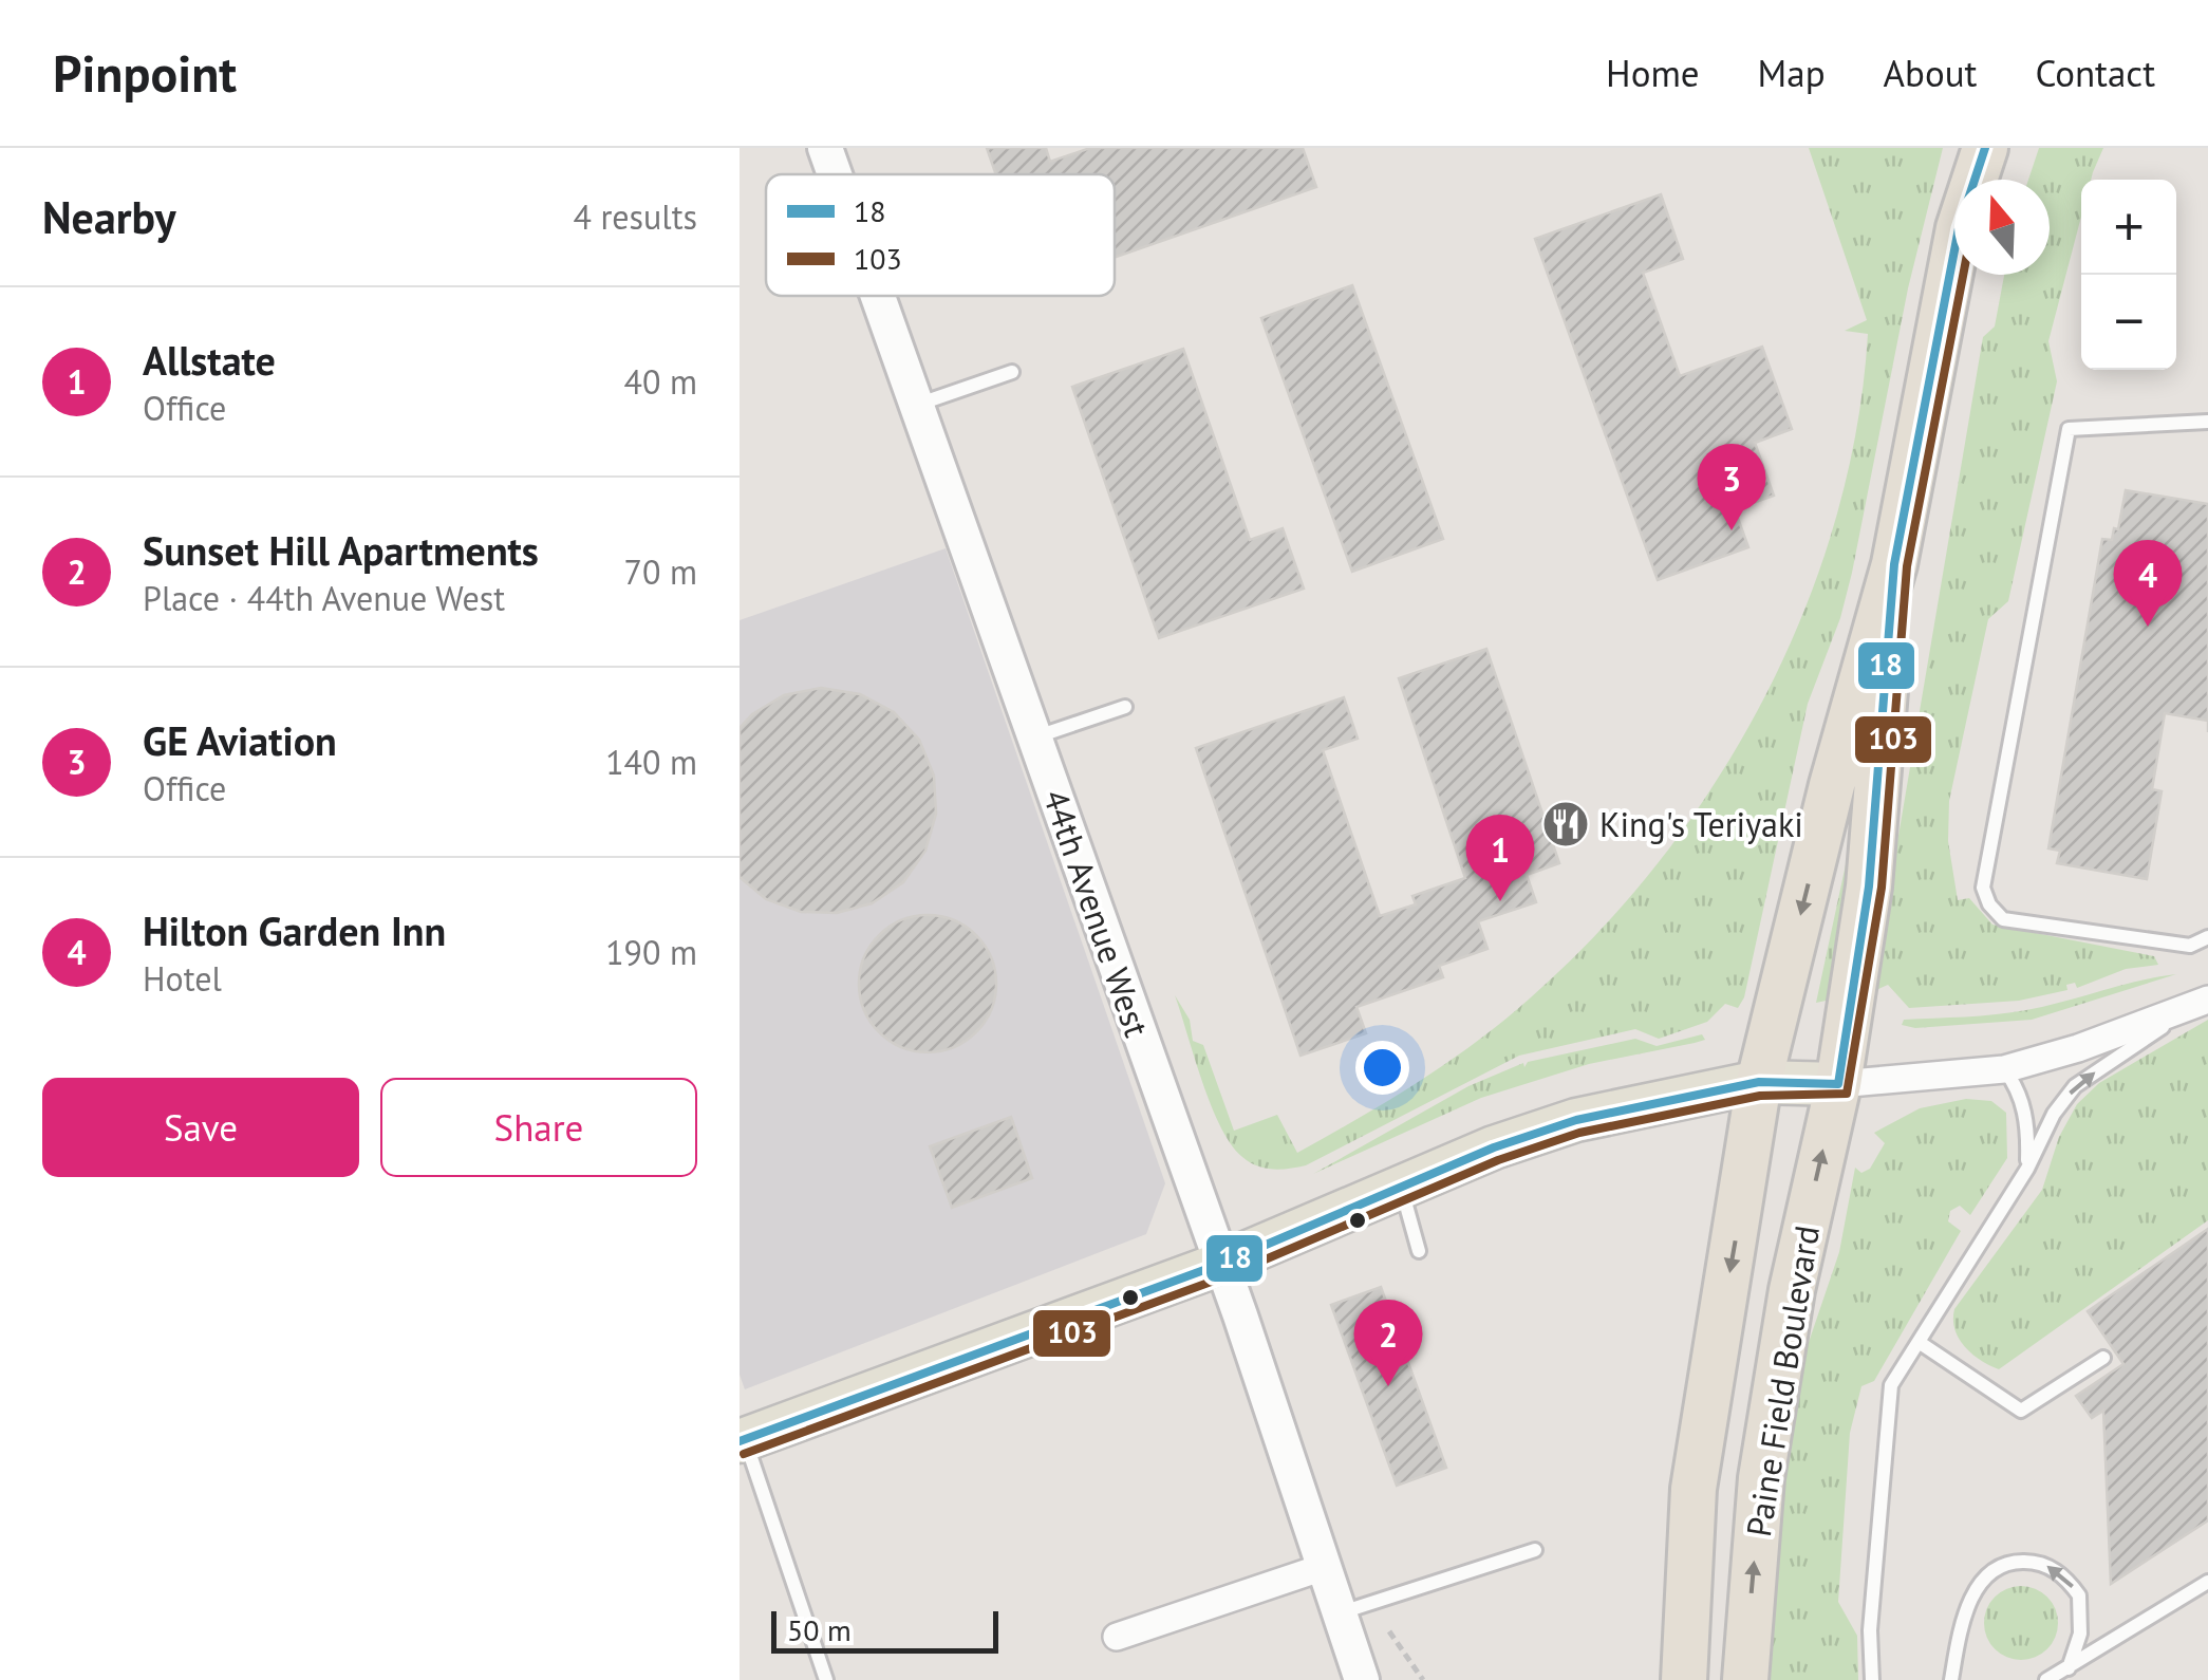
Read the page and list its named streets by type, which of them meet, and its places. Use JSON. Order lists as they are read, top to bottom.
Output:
{
  "streets": {
    "highway": ["Paine Field Boulevard"],
    "street": ["44th Avenue West"]
  },
  "places": {
    "restaurant": ["King's Teriyaki"]
  },
  "lines": ["transit line 18", "transit line 103"],
  "legend": ["18", "103"],
  "scale_bar": "50 m",
  "north": "top",
  "page": {
    "header": "Pinpoint",
    "nav": [
      "Home",
      "Map",
      "About",
      "Contact"
    ],
    "heading": ["Nearby", "4 results"],
    "map_buttons": ["+", "−"],
    "list": [
      {
        "mark": "1",
        "name": "Allstate",
        "note": "Office",
        "value": "40 m"
      },
      {
        "mark": "2",
        "name": "Sunset Hill Apartments",
        "note": "Place · 44th Avenue West",
        "value": "70 m"
      },
      {
        "mark": "3",
        "name": "GE Aviation",
        "note": "Office",
        "value": "140 m"
      },
      {
        "mark": "4",
        "name": "Hilton Garden Inn",
        "note": "Hotel",
        "value": "190 m"
      }
    ],
    "pins": [
      "3",
      "4",
      "1",
      "2"
    ],
    "buttons": ["Save", "Share"],
    "scale": "50 m"
  }
}
